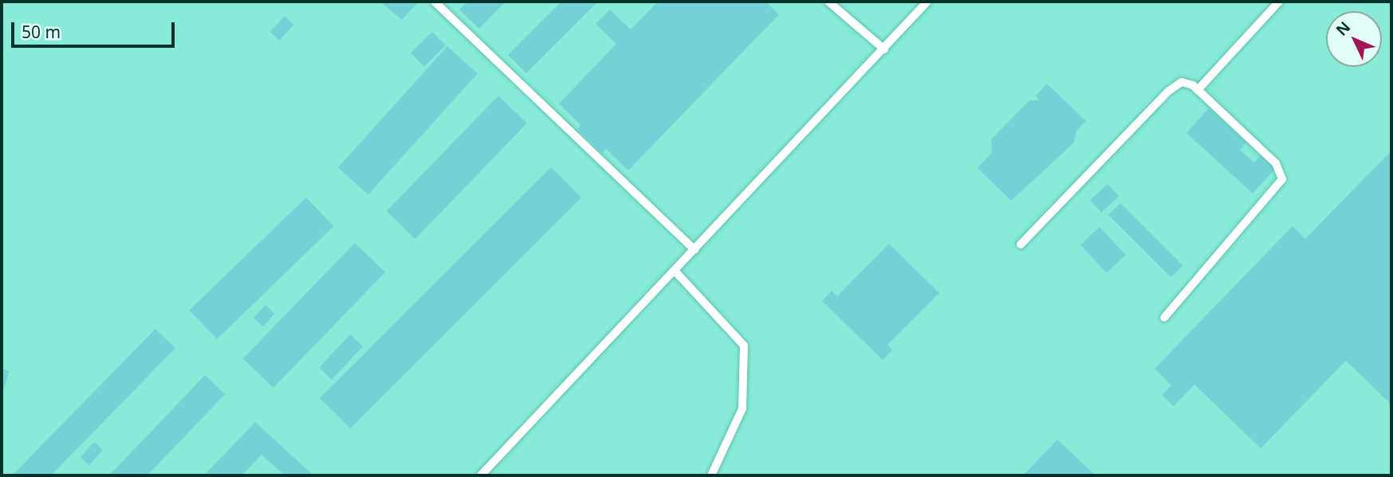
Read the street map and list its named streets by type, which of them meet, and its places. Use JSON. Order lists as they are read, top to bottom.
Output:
{
  "scale_bar": "50 m",
  "north": "top left"
}
